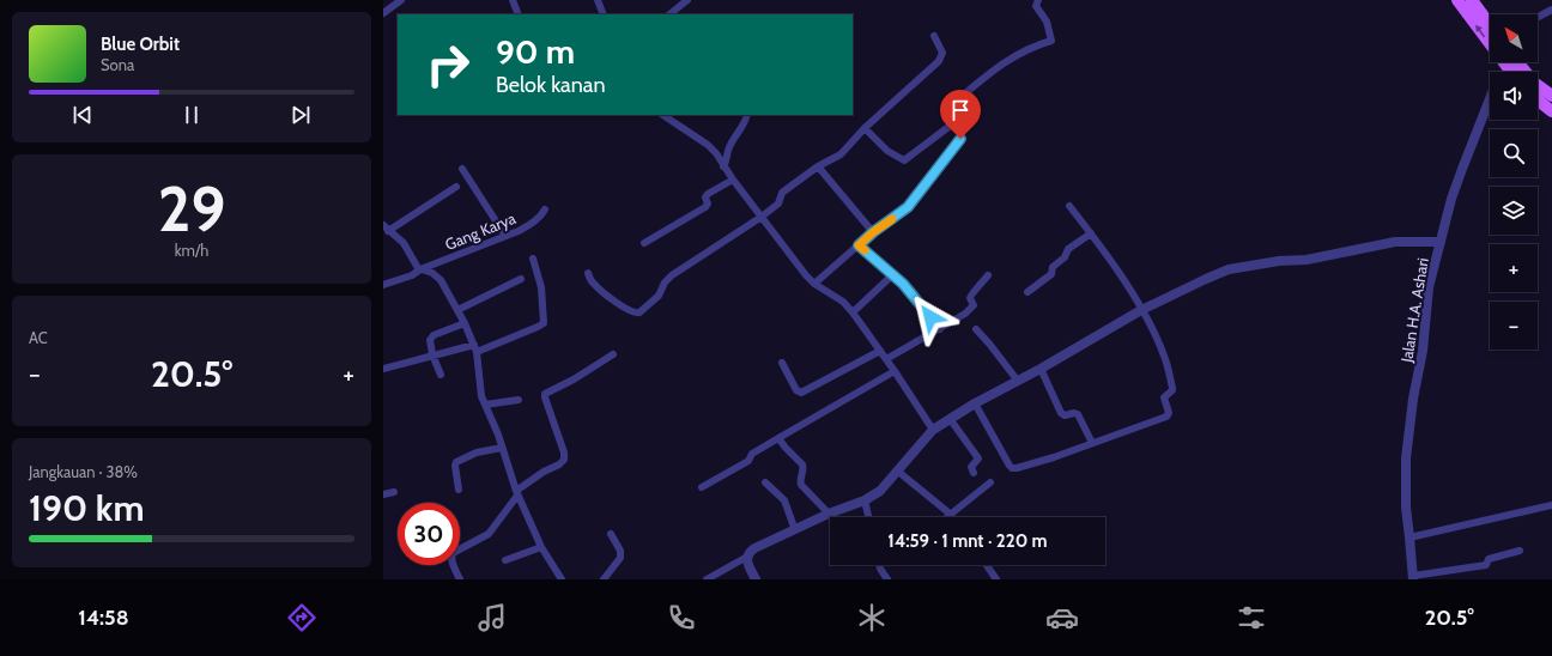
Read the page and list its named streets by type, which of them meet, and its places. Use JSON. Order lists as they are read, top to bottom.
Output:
{
  "streets": {
    "street": ["Gang Karya", "Jalan H.A. Ashari"]
  },
  "north": "top left",
  "page": {
    "map_buttons": ["+", "−"],
    "turn": ["90 m", "Belok kanan"],
    "song": ["Blue Orbit", "Sona"],
    "tile": [
      ["29", "km/h"],
      "AC",
      ["Jangkauan · 38%", "190 km"]
    ],
    "heat": ["−", "20.5°", "+"],
    "limit": "30",
    "trip": "14:59 · 1 mnt · 220 m",
    "tabs": ["14:58", "20.5°"]
  }
}
